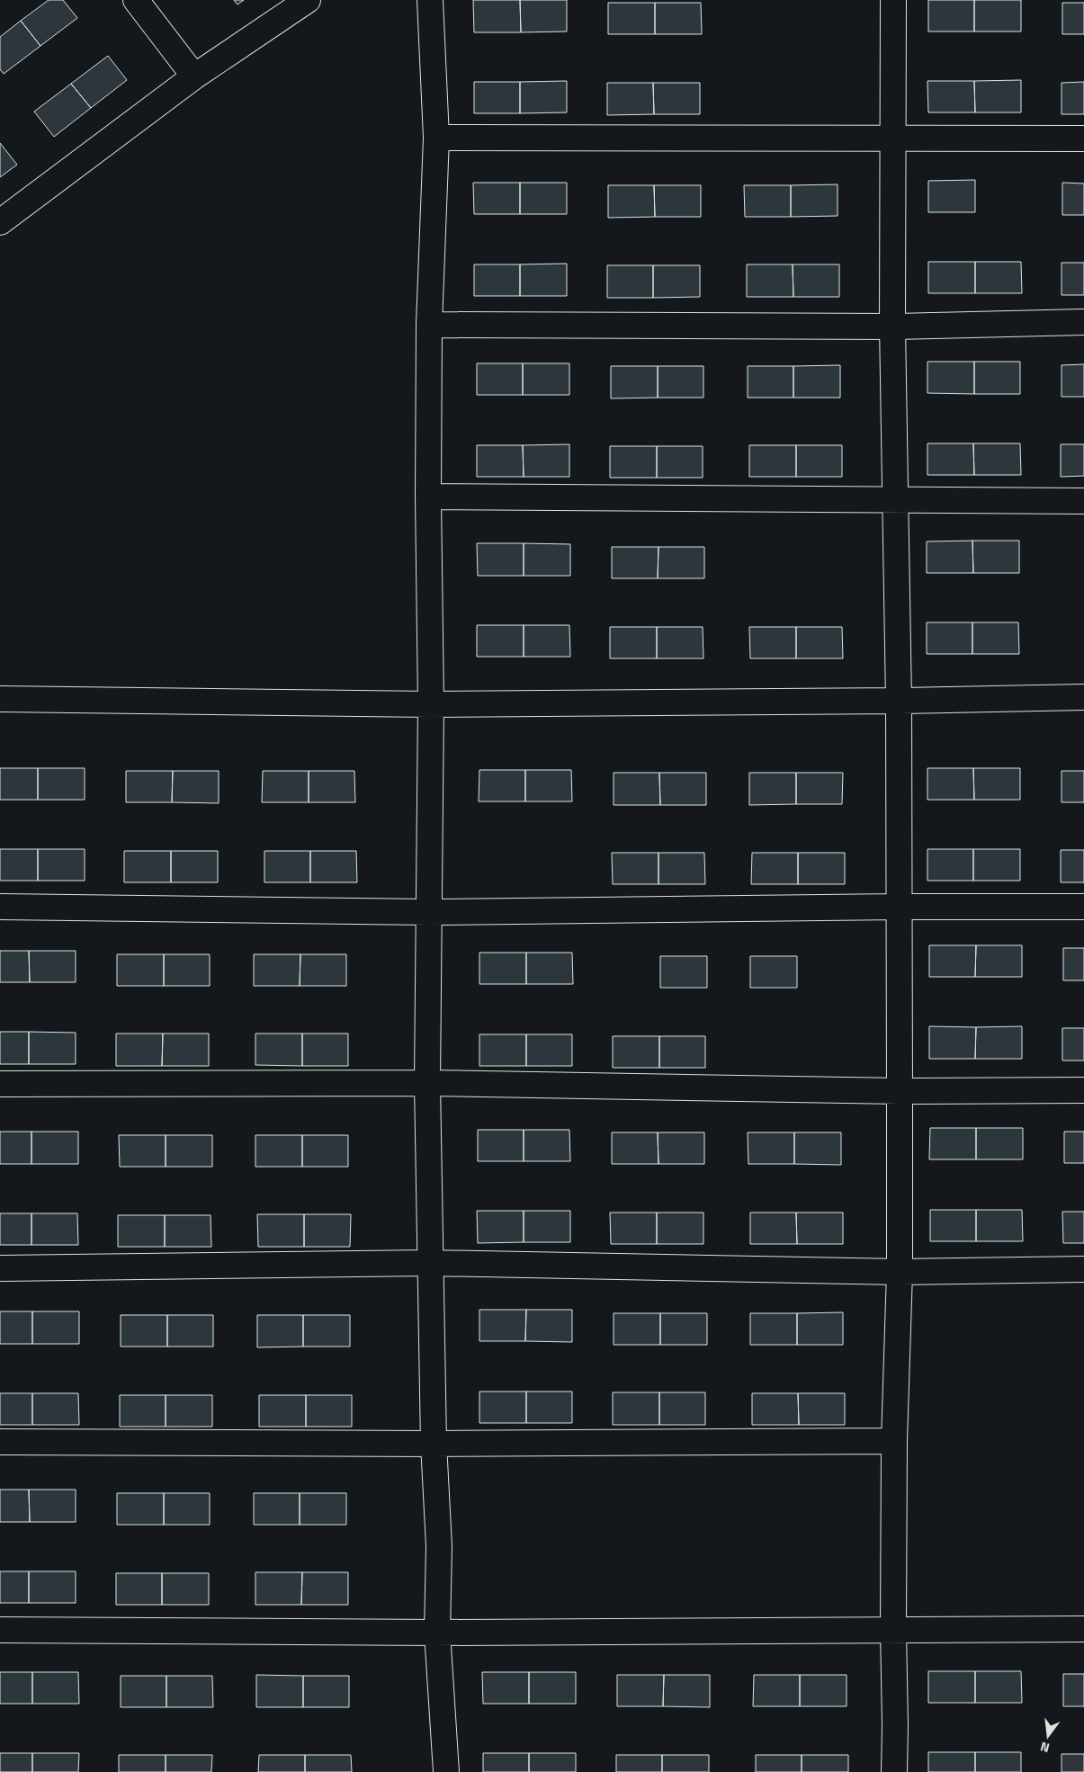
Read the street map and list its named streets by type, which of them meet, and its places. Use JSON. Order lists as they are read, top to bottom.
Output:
{
  "north": "bottom"
}
